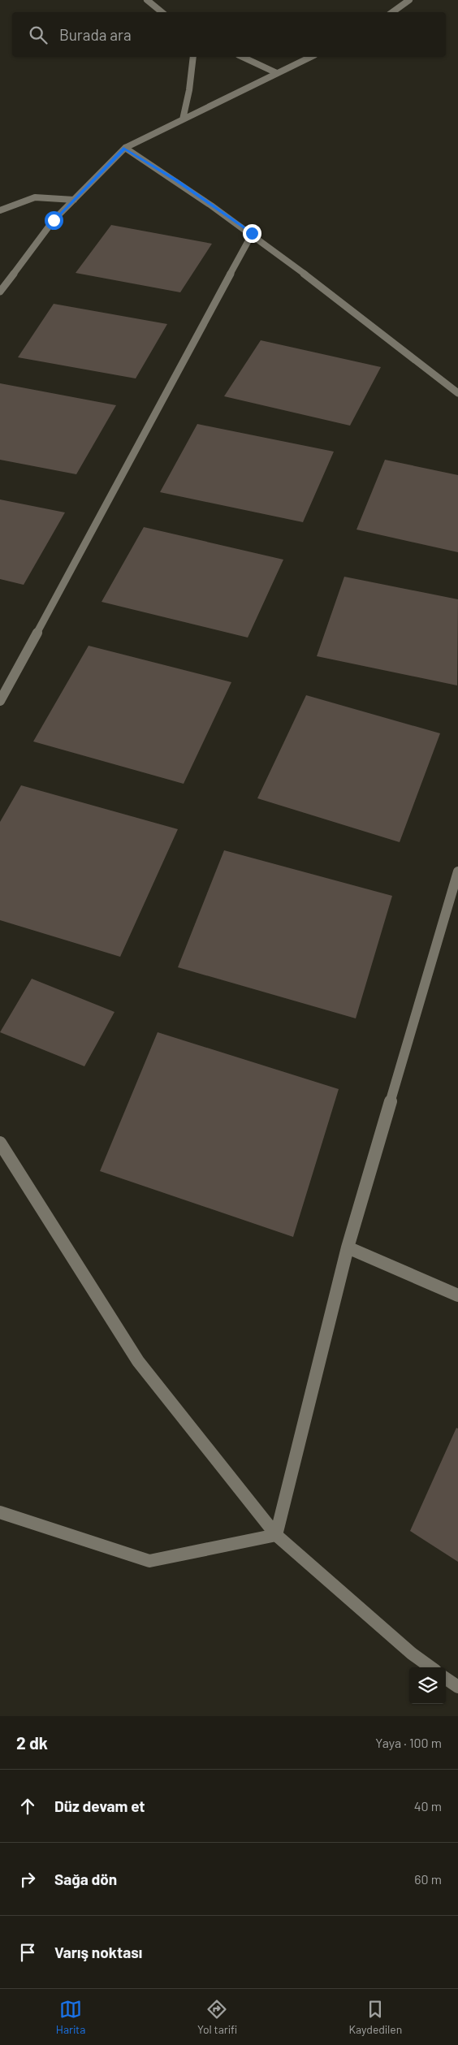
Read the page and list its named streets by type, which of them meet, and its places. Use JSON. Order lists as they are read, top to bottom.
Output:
{
  "page": {
    "search": "Burada ara",
    "heading": ["2 dk", "Yaya · 100 m"],
    "list": [
      ["Düz devam et", "40 m"],
      ["Sağa dön", "60 m"],
      "Varış noktası"
    ],
    "nav": ["Harita", "Yol tarifi", "Kaydedilen"]
  }
}
